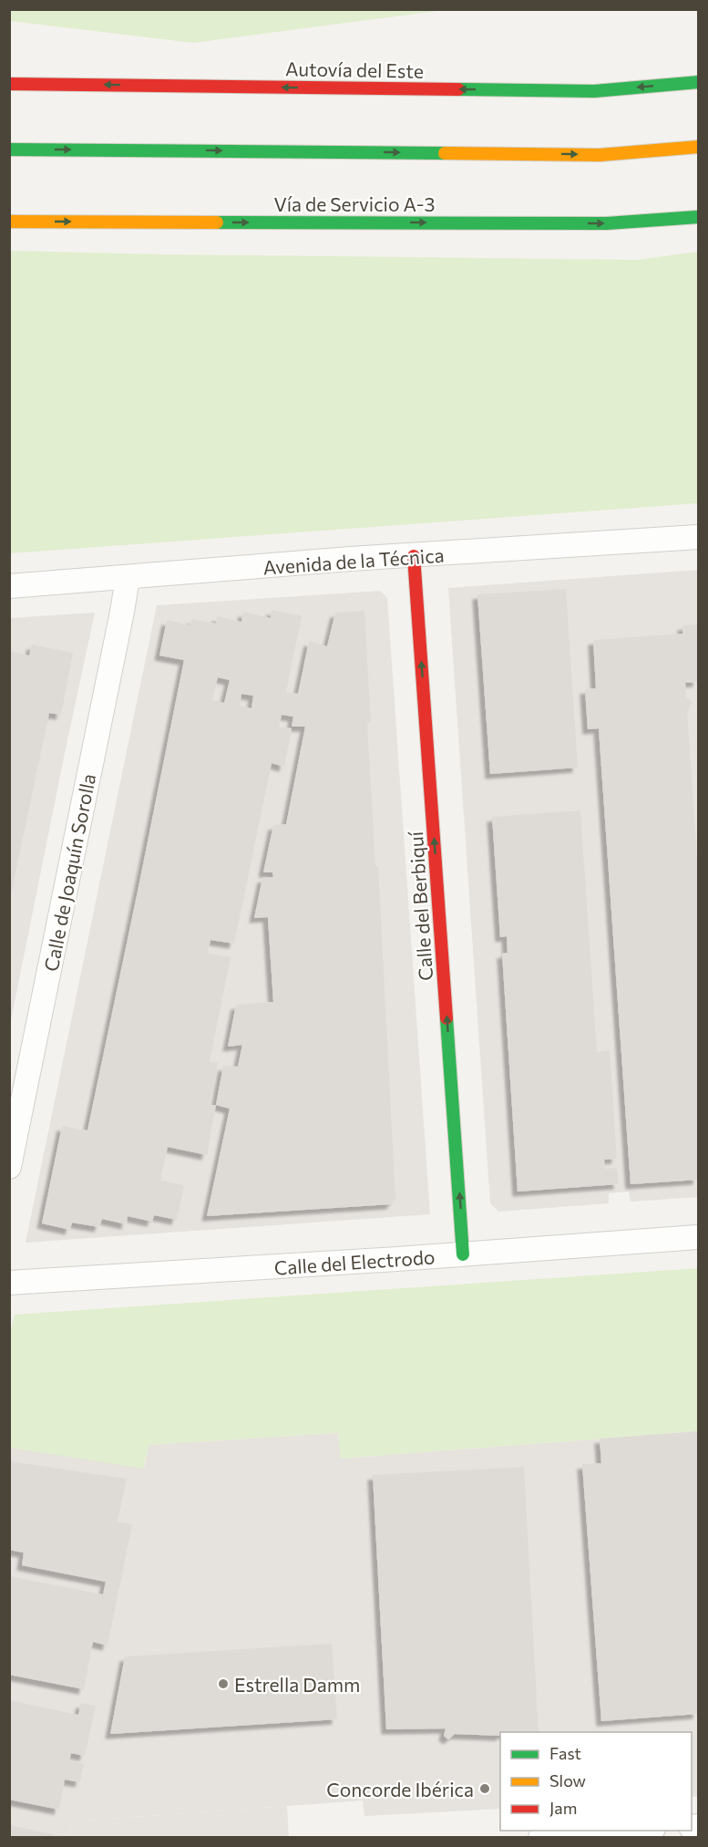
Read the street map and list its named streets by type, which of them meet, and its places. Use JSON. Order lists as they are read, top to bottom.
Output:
{
  "streets": {
    "main road": ["Autovía del Este", "Vía de Servicio A-3", "Calle del Berbiquí"],
    "street": ["Avenida de la Técnica", "Calle de Joaquín Sorolla", "Calle del Electrodo"]
  },
  "crossings": [
    ["Avenida de la Técnica", "Calle de Joaquín Sorolla"],
    ["Avenida de la Técnica", "Calle del Berbiquí"],
    ["Calle del Berbiquí", "Calle del Electrodo"]
  ],
  "one_way": ["Calle del Berbiquí"],
  "places": ["Estrella Damm", "Concorde Ibérica"],
  "legend": ["Fast", "Slow", "Jam"]
}
